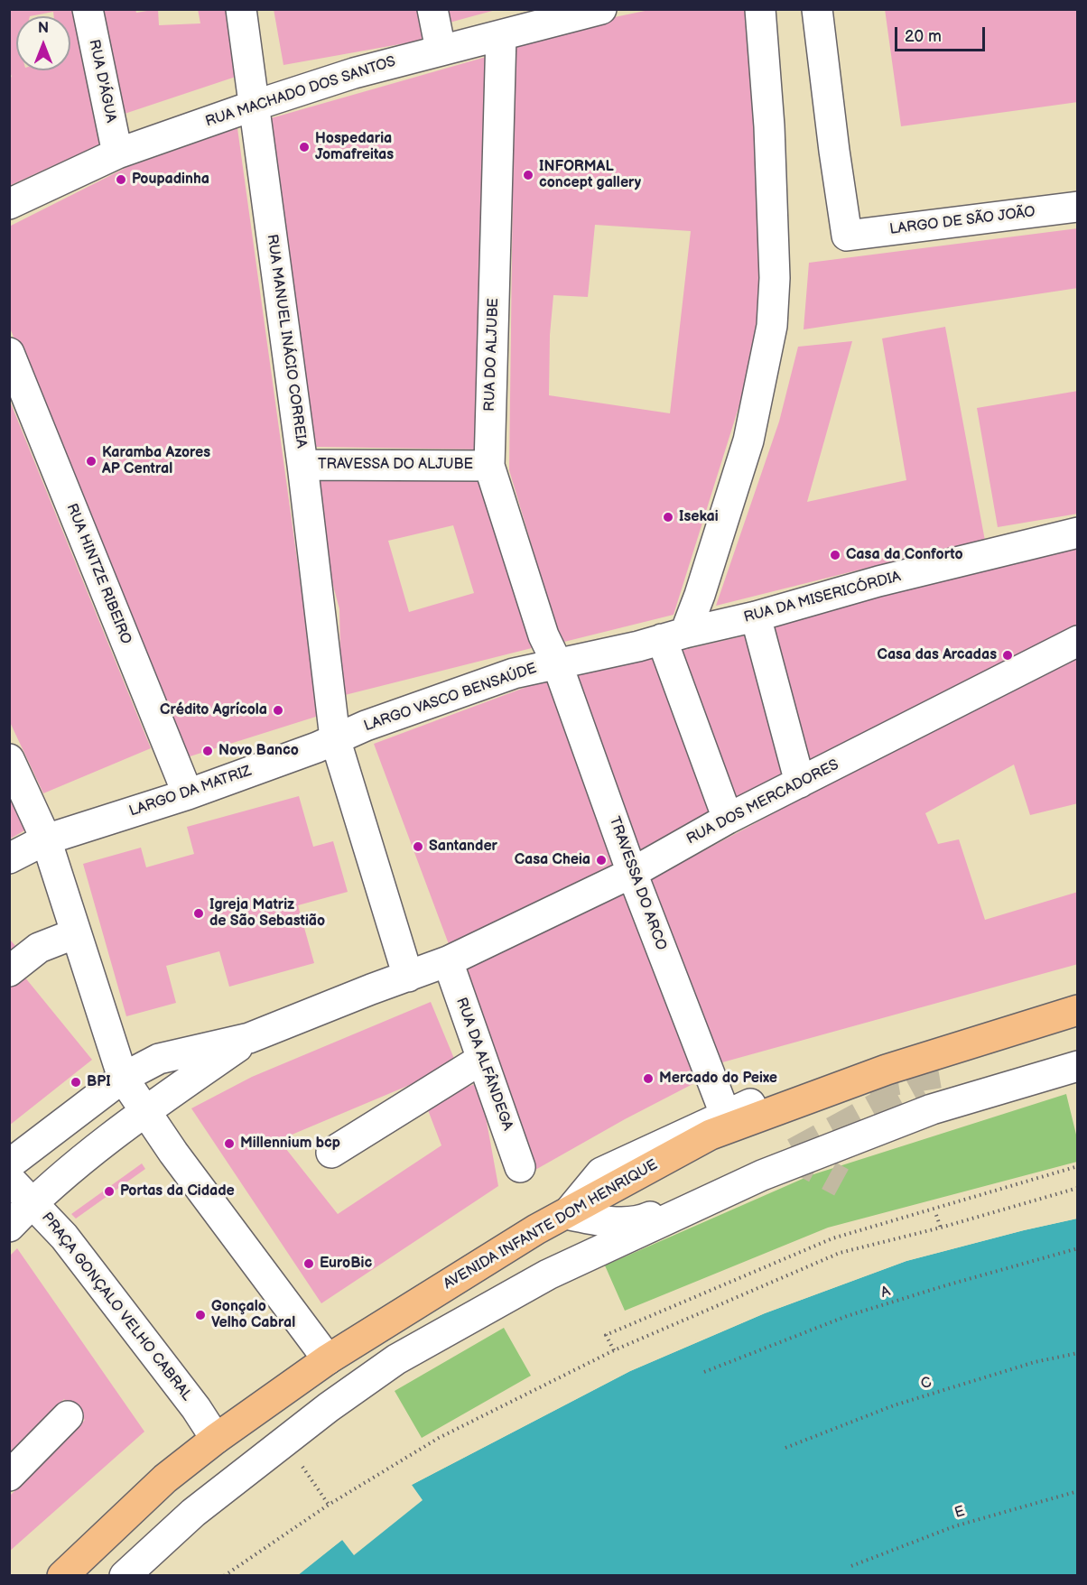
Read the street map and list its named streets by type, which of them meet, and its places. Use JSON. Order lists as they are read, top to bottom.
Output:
{
  "streets": {
    "main road": ["AVENIDA INFANTE DOM HENRIQUE"],
    "street": [
      "RUA D'ÁGUA",
      "RUA MACHADO DOS SANTOS",
      "LARGO DE SÃO JOÃO",
      "RUA MANUEL INÁCIO CORREIA",
      "RUA DO ALJUBE",
      "TRAVESSA DO ALJUBE",
      "RUA HINTZE RIBEIRO",
      "RUA DA MISERICÓRDIA",
      "LARGO VASCO BENSAÚDE",
      "LARGO DA MATRIZ",
      "RUA DOS MERCADORES",
      "TRAVESSA DO ARCO",
      "RUA DA ALFÂNDEGA",
      "PRAÇA GONÇALO VELHO CABRAL"
    ],
    "path": ["A", "C", "E"]
  },
  "crossings": [
    ["RUA D'ÁGUA", "RUA MACHADO DOS SANTOS"],
    ["RUA MACHADO DOS SANTOS", "RUA MANUEL INÁCIO CORREIA"],
    ["RUA MACHADO DOS SANTOS", "RUA DO ALJUBE"],
    ["RUA MANUEL INÁCIO CORREIA", "TRAVESSA DO ALJUBE"],
    ["RUA MANUEL INÁCIO CORREIA", "LARGO VASCO BENSAÚDE"],
    ["RUA MANUEL INÁCIO CORREIA", "LARGO DA MATRIZ"],
    ["RUA DO ALJUBE", "TRAVESSA DO ALJUBE"],
    ["RUA DO ALJUBE", "LARGO VASCO BENSAÚDE"],
    ["RUA DO ALJUBE", "TRAVESSA DO ARCO"],
    ["RUA HINTZE RIBEIRO", "LARGO DA MATRIZ"],
    ["RUA DA MISERICÓRDIA", "LARGO VASCO BENSAÚDE"],
    ["LARGO VASCO BENSAÚDE", "LARGO DA MATRIZ"],
    ["LARGO VASCO BENSAÚDE", "TRAVESSA DO ARCO"],
    ["RUA DOS MERCADORES", "TRAVESSA DO ARCO"],
    ["RUA DOS MERCADORES", "RUA DA ALFÂNDEGA"],
    ["AVENIDA INFANTE DOM HENRIQUE", "PRAÇA GONÇALO VELHO CABRAL"]
  ],
  "places": [
    "Hospedaria Jomafreitas",
    "INFORMAL concept gallery",
    "Poupadinha",
    "Karamba Azores AP Central",
    "Isekai",
    "Casa da Conforto",
    "Casa das Arcadas",
    "Crédito Agrícola",
    "Novo Banco",
    "Santander",
    "Casa Cheia",
    "Igreja Matriz de São Sebastião",
    "Mercado do Peixe",
    "BPI",
    "Millennium bcp",
    "Portas da Cidade",
    "EuroBic",
    "Gonçalo Velho Cabral"
  ],
  "scale_bar": "20 m",
  "north": "top"
}
